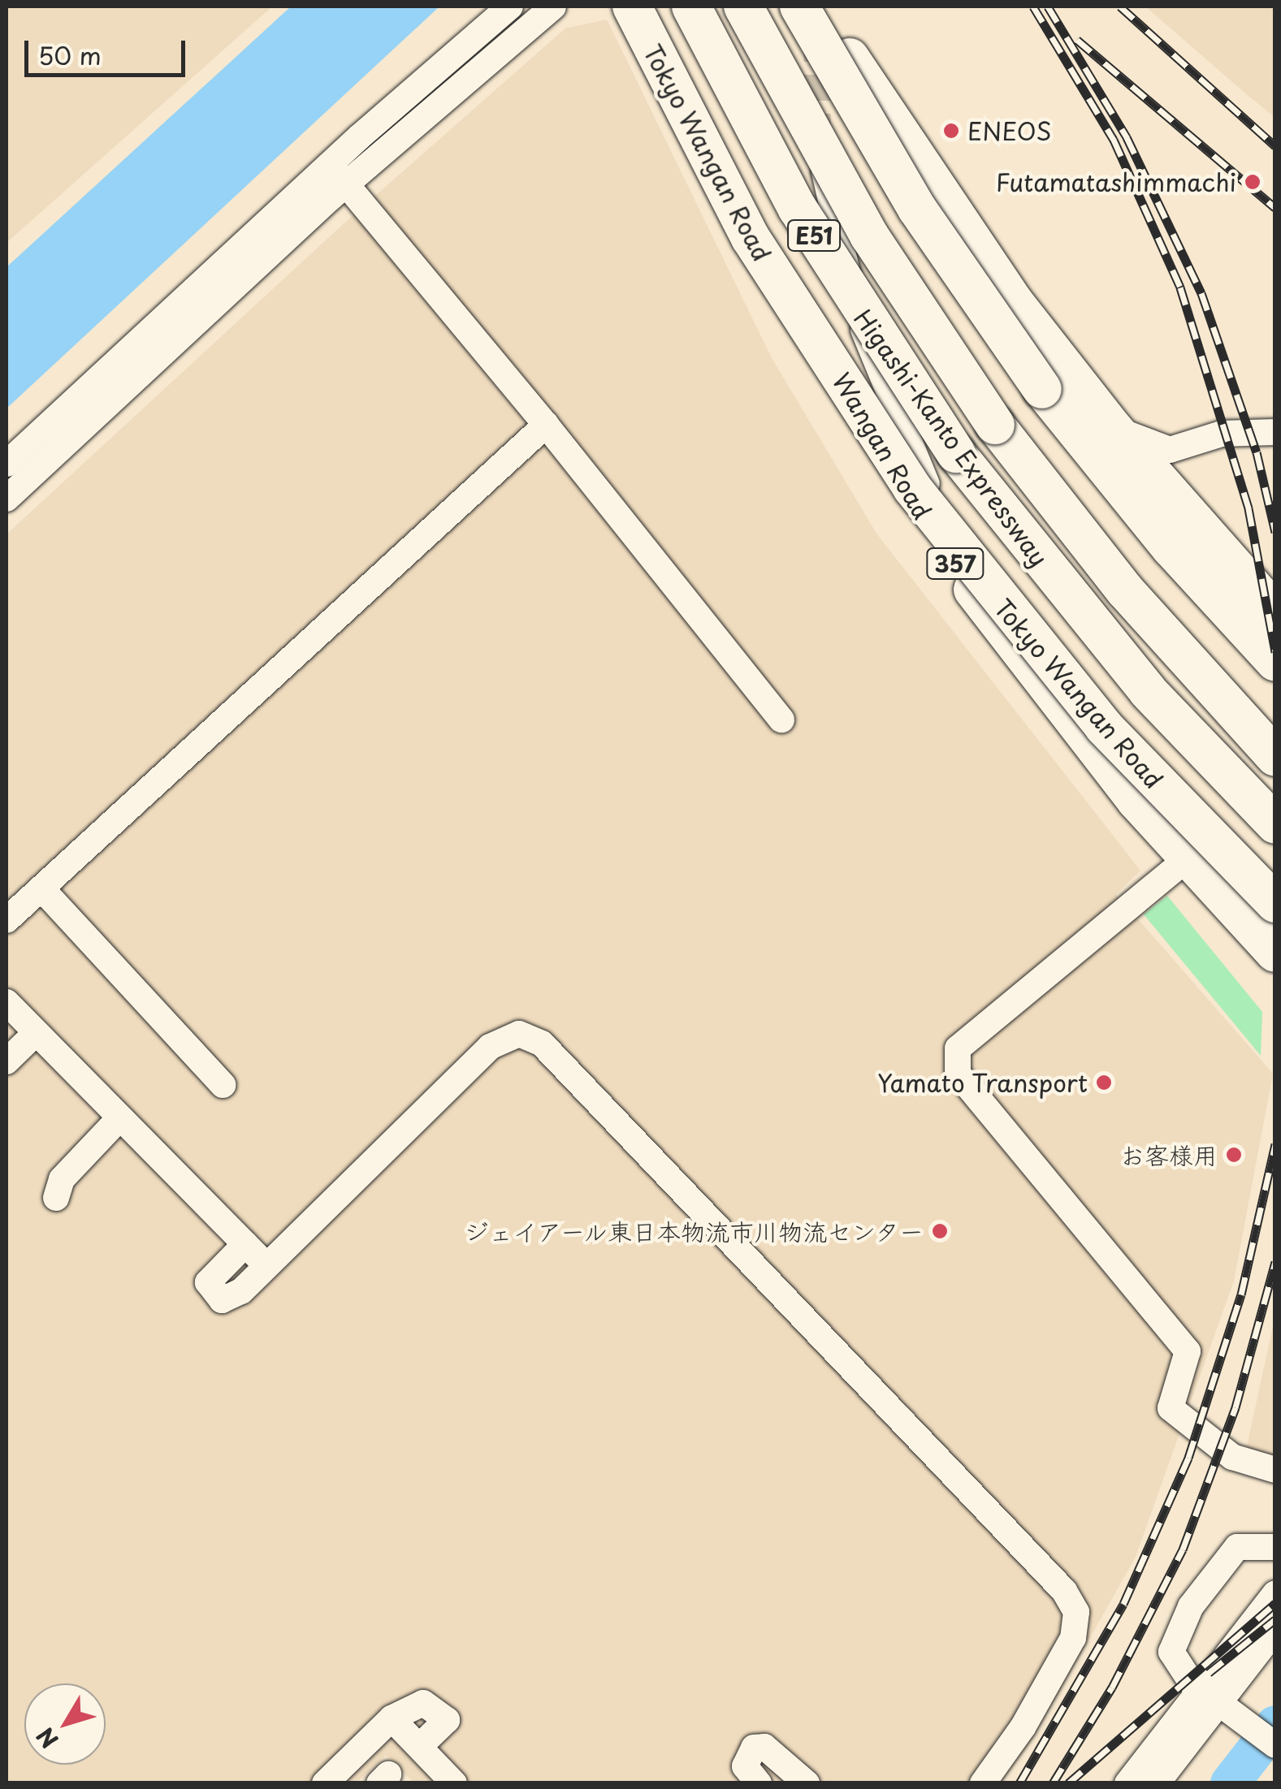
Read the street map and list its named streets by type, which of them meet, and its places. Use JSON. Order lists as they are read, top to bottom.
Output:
{
  "streets": {
    "highway": [
      "Tokyo Wangan Road",
      "E51",
      "Higashi-Kanto Expressway",
      "Wangan Road",
      "357"
    ]
  },
  "places": [
    "ENEOS",
    "Futamatashimmachi",
    "Yamato Transport",
    "お客様用",
    "ジェイアール東日本物流市川物流センター"
  ],
  "scale_bar": "50 m",
  "north": "bottom left"
}
